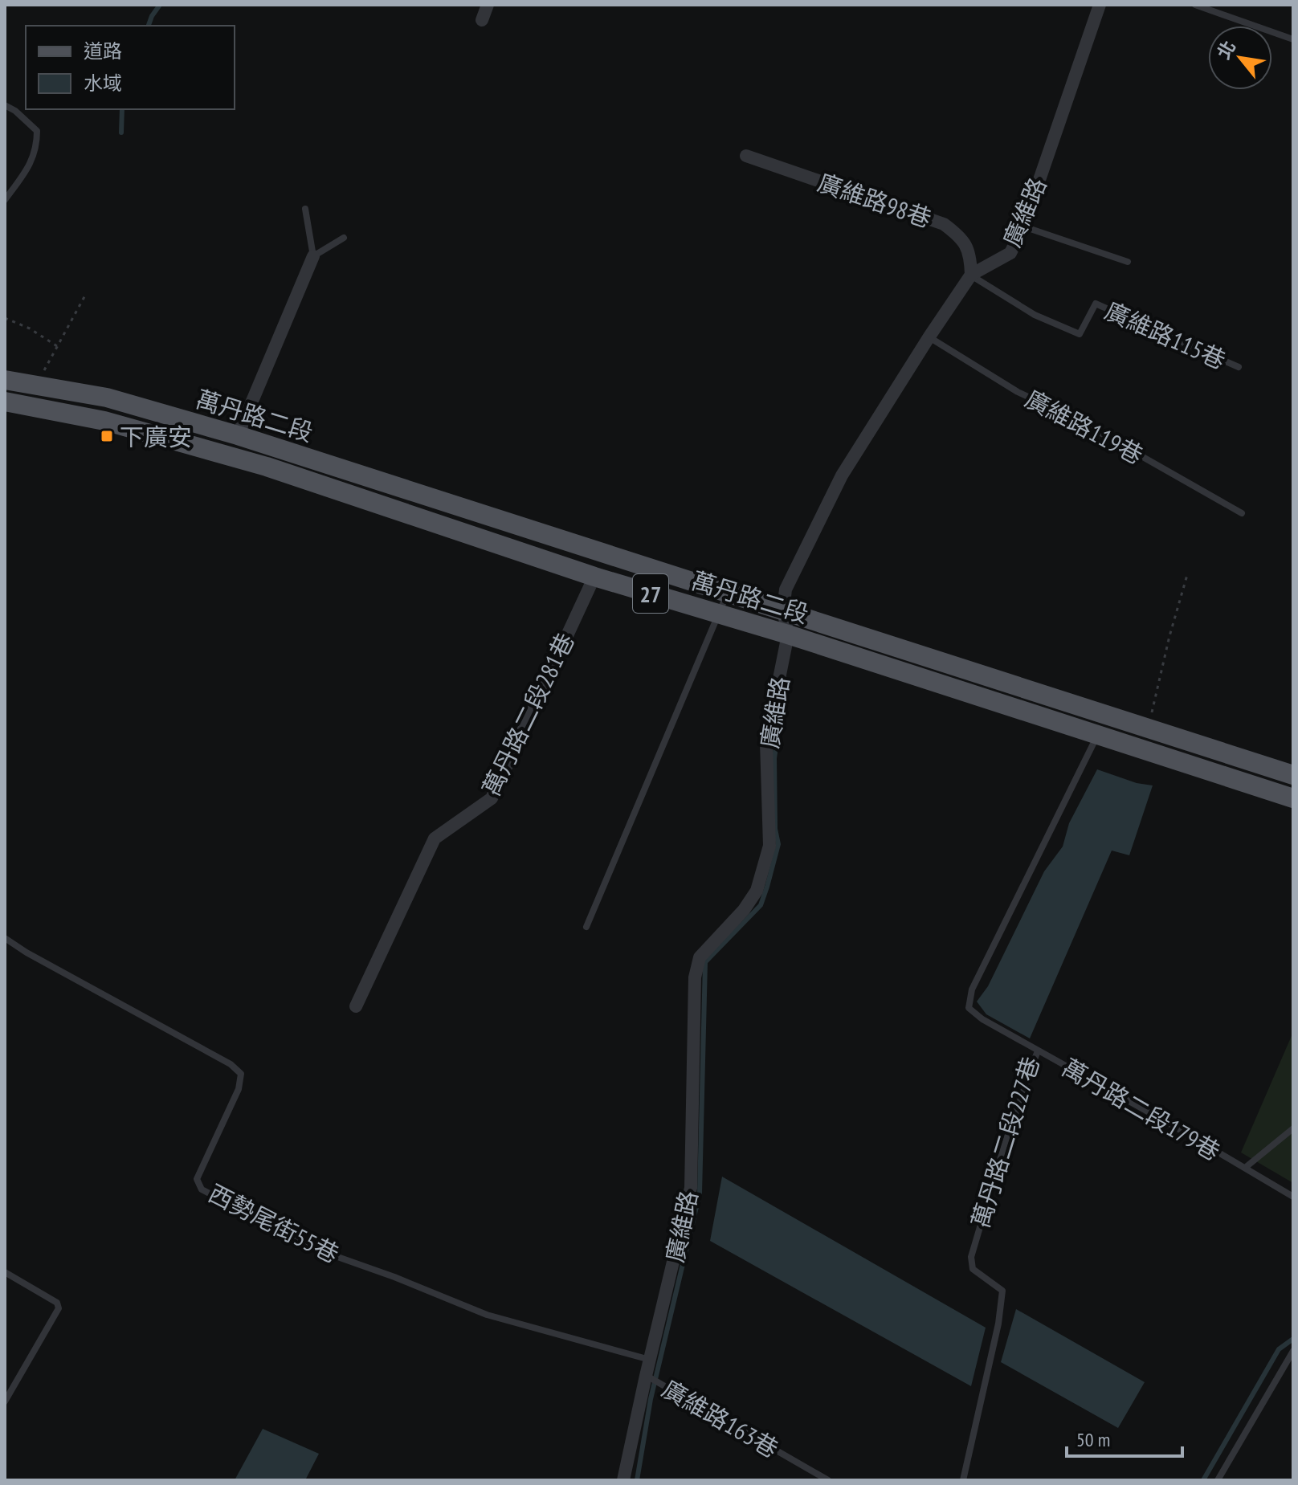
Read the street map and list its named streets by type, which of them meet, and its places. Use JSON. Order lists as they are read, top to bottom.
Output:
{
  "streets": {
    "main road": ["萬丹路二段", "27"],
    "street": ["廣維路98巷", "廣維路", "萬丹路二段281巷"],
    "lane": [
      "廣維路115巷",
      "廣維路119巷",
      "萬丹路二段179巷",
      "萬丹路二段227巷",
      "西勢尾街55巷",
      "廣維路163巷"
    ]
  },
  "crossings": [
    ["廣維路98巷", "廣維路"],
    ["廣維路98巷", "廣維路115巷"],
    ["廣維路", "廣維路115巷"],
    ["廣維路", "萬丹路二段"],
    ["廣維路", "廣維路119巷"],
    ["廣維路", "西勢尾街55巷"],
    ["廣維路", "廣維路163巷"],
    ["萬丹路二段", "萬丹路二段281巷"],
    ["萬丹路二段", "萬丹路二段227巷"],
    ["萬丹路二段179巷", "萬丹路二段227巷"]
  ],
  "places": {
    "transit": ["下廣安"]
  },
  "legend": ["道路", "水域"],
  "scale_bar": "50 m",
  "north": "top left"
}
